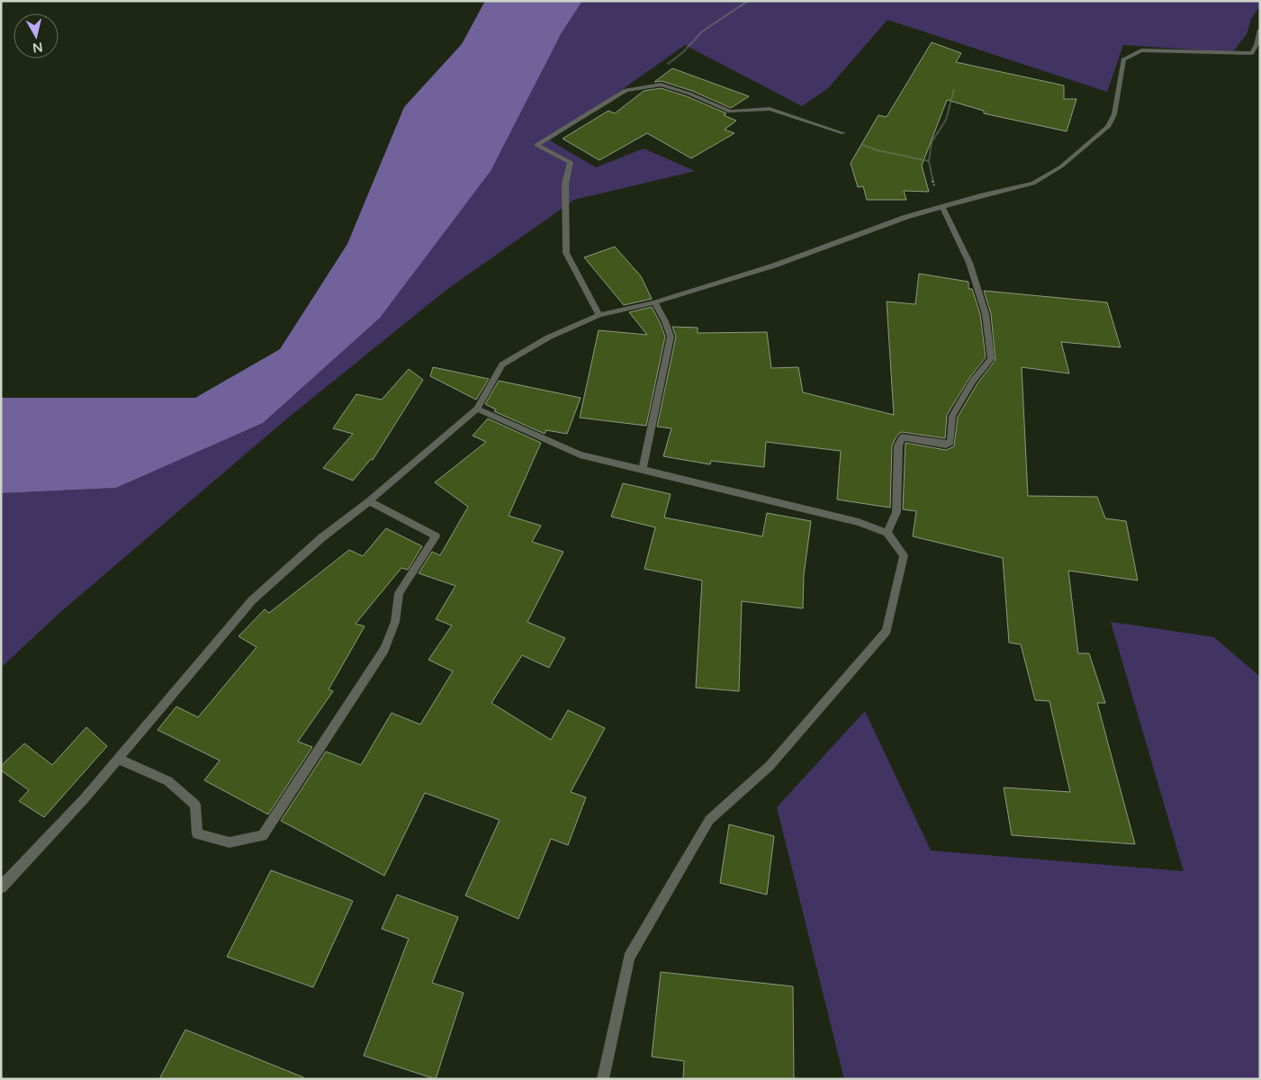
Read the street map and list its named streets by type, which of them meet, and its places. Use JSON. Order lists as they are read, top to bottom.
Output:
{
  "north": "bottom"
}
